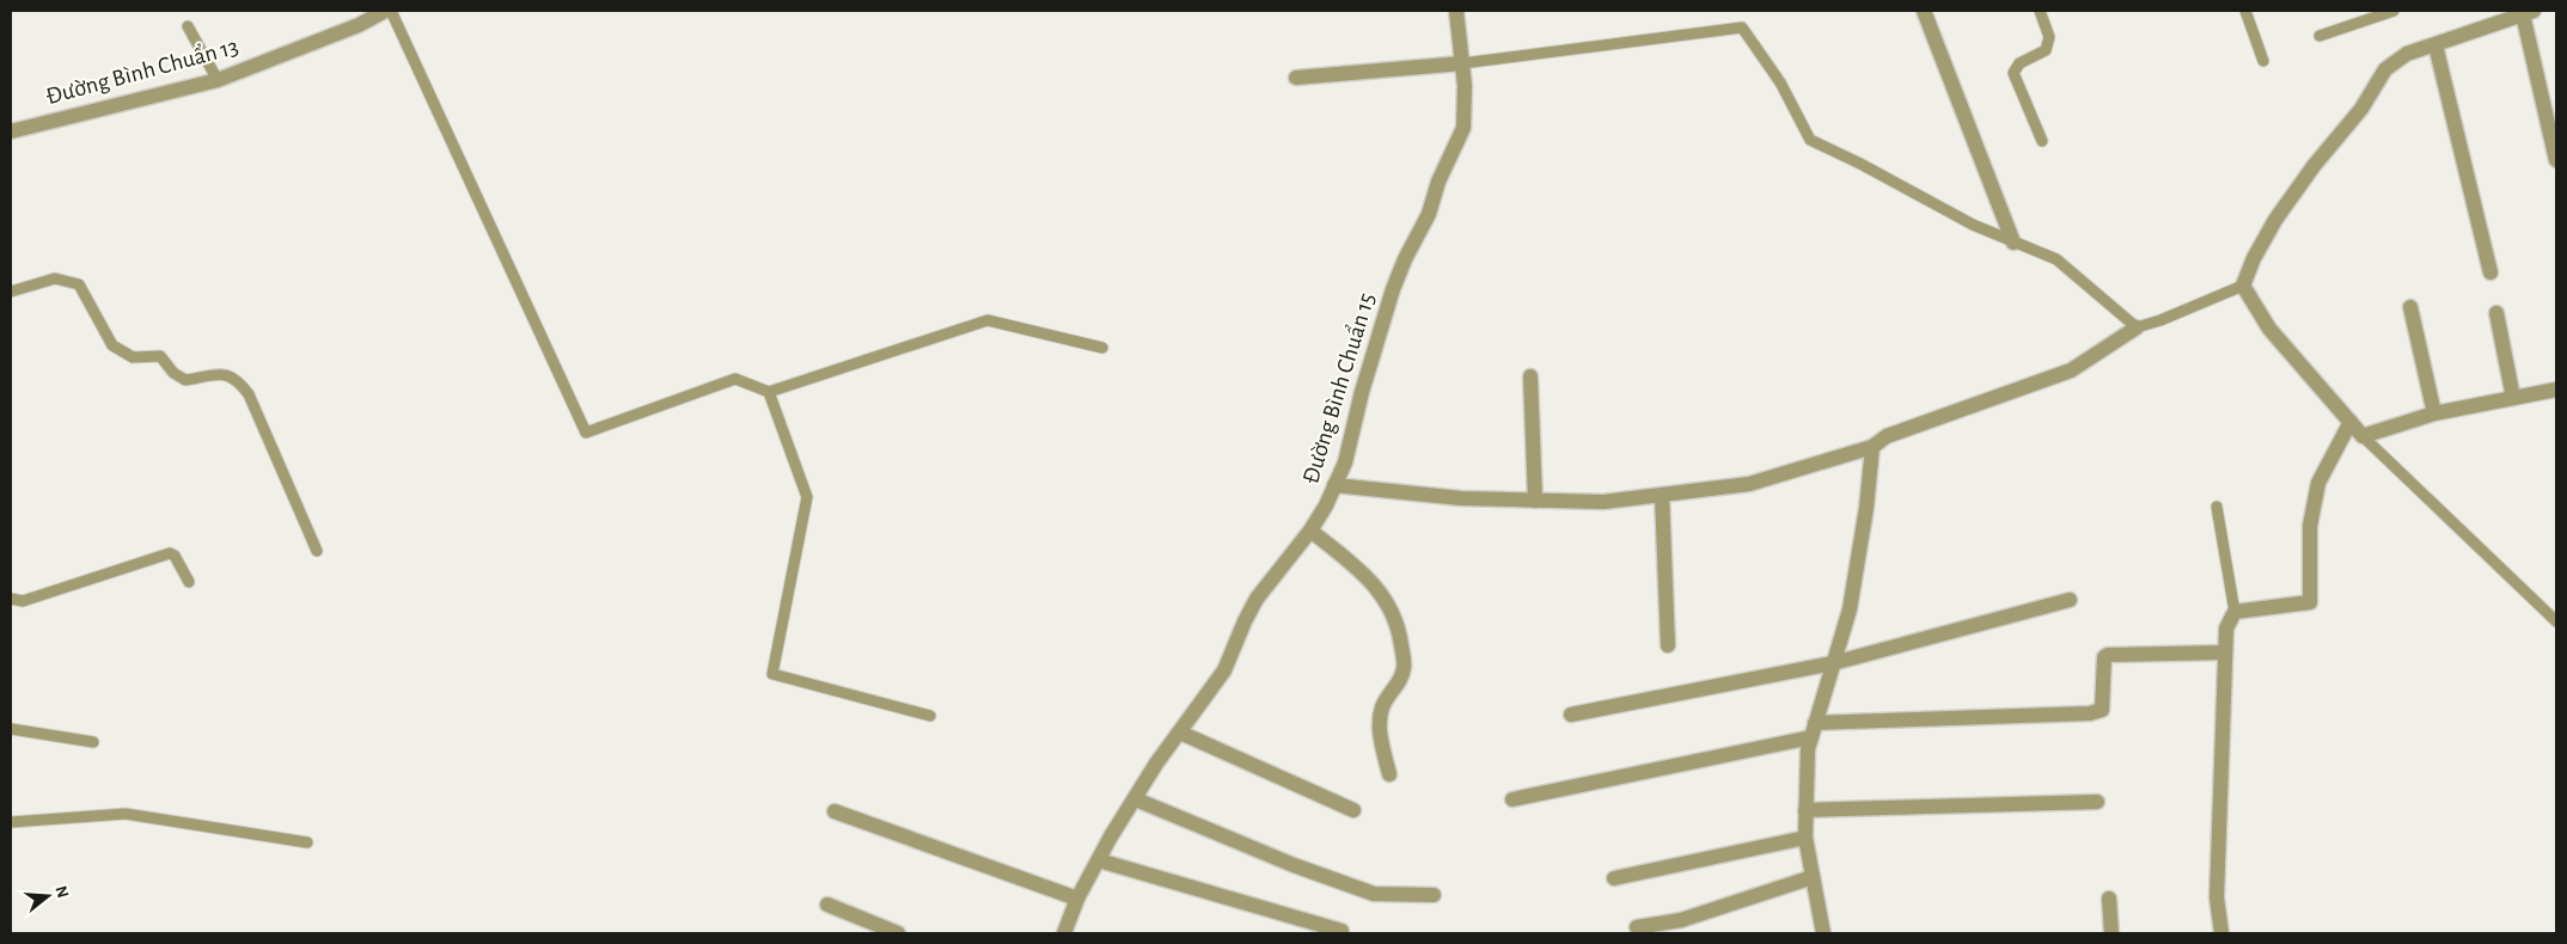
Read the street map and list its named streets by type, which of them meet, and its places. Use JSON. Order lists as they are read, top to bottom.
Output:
{
  "streets": {
    "street": ["Đường Bình Chuẩn 13", "Đường Bình Chuẩn 15"]
  },
  "north": "right"
}
